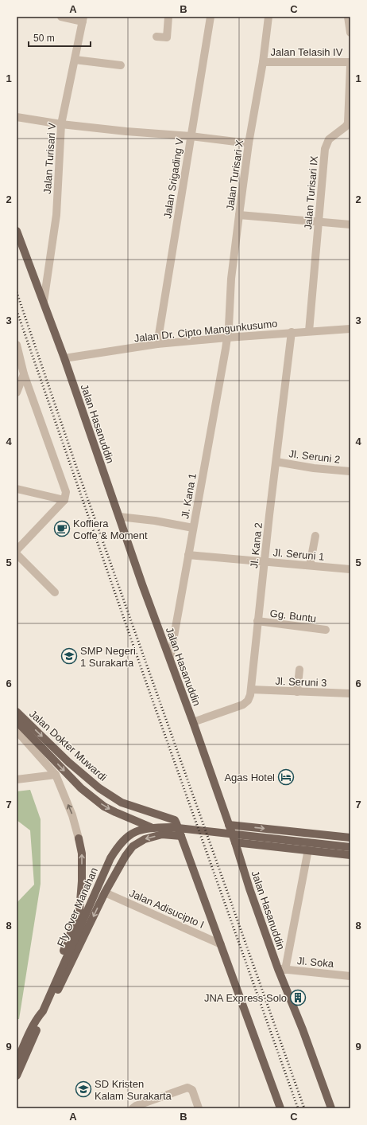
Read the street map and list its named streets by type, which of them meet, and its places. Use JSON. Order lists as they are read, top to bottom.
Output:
{
  "streets": {
    "main road": ["Jalan Hasanuddin", "Jalan Dokter Muwardi", "Fly Over Manahan"],
    "street": [
      "Jalan Telasih IV",
      "Jalan Turisari V",
      "Jalan Turisari X",
      "Jalan Srigading V",
      "Jalan Turisari IX",
      "Jalan Dr. Cipto Mangunkusumo",
      "Jl. Seruni 2",
      "Jl. Kana 1",
      "Jl. Kana 2",
      "Jl. Seruni 1",
      "Gg. Buntu",
      "Jl. Seruni 3",
      "Jalan Adisucipto I",
      "Jl. Soka"
    ]
  },
  "crossings": [
    ["Jalan Telasih IV", "Jalan Turisari X"],
    ["Jalan Turisari V", "Jalan Hasanuddin"],
    ["Jalan Turisari X", "Jalan Dr. Cipto Mangunkusumo"],
    ["Jalan Turisari X", "Jl. Kana 1"],
    ["Jalan Srigading V", "Jalan Dr. Cipto Mangunkusumo"],
    ["Jalan Turisari IX", "Jalan Dr. Cipto Mangunkusumo"],
    ["Jalan Dr. Cipto Mangunkusumo", "Jalan Hasanuddin"],
    ["Jalan Dr. Cipto Mangunkusumo", "Jl. Kana 1"],
    ["Jalan Dr. Cipto Mangunkusumo", "Jl. Kana 2"],
    ["Jalan Hasanuddin", "Jl. Kana 1"],
    ["Jalan Hasanuddin", "Jl. Kana 2"],
    ["Jalan Hasanuddin", "Jl. Soka"],
    ["Jl. Seruni 2", "Jl. Kana 2"],
    ["Jl. Kana 1", "Jl. Seruni 1"],
    ["Jl. Kana 2", "Jl. Seruni 1"],
    ["Jl. Kana 2", "Gg. Buntu"],
    ["Jl. Kana 2", "Jl. Seruni 3"]
  ],
  "one_way": ["Jalan Dokter Muwardi"],
  "places": {
    "cafe": ["Koffiera Coffe & Moment"],
    "school or university": ["SMP Negeri 1 Surakarta", "SD Kristen Kalam Surakarta"],
    "hotel": ["Agas Hotel"],
    "building": ["JNA Express Solo"]
  },
  "scale_bar": "50 m",
  "grid": {
    "columns": ["A", "B", "C"],
    "rows": [
      "1",
      "2",
      "3",
      "4",
      "5",
      "6",
      "7",
      "8",
      "9"
    ]
  }
}
